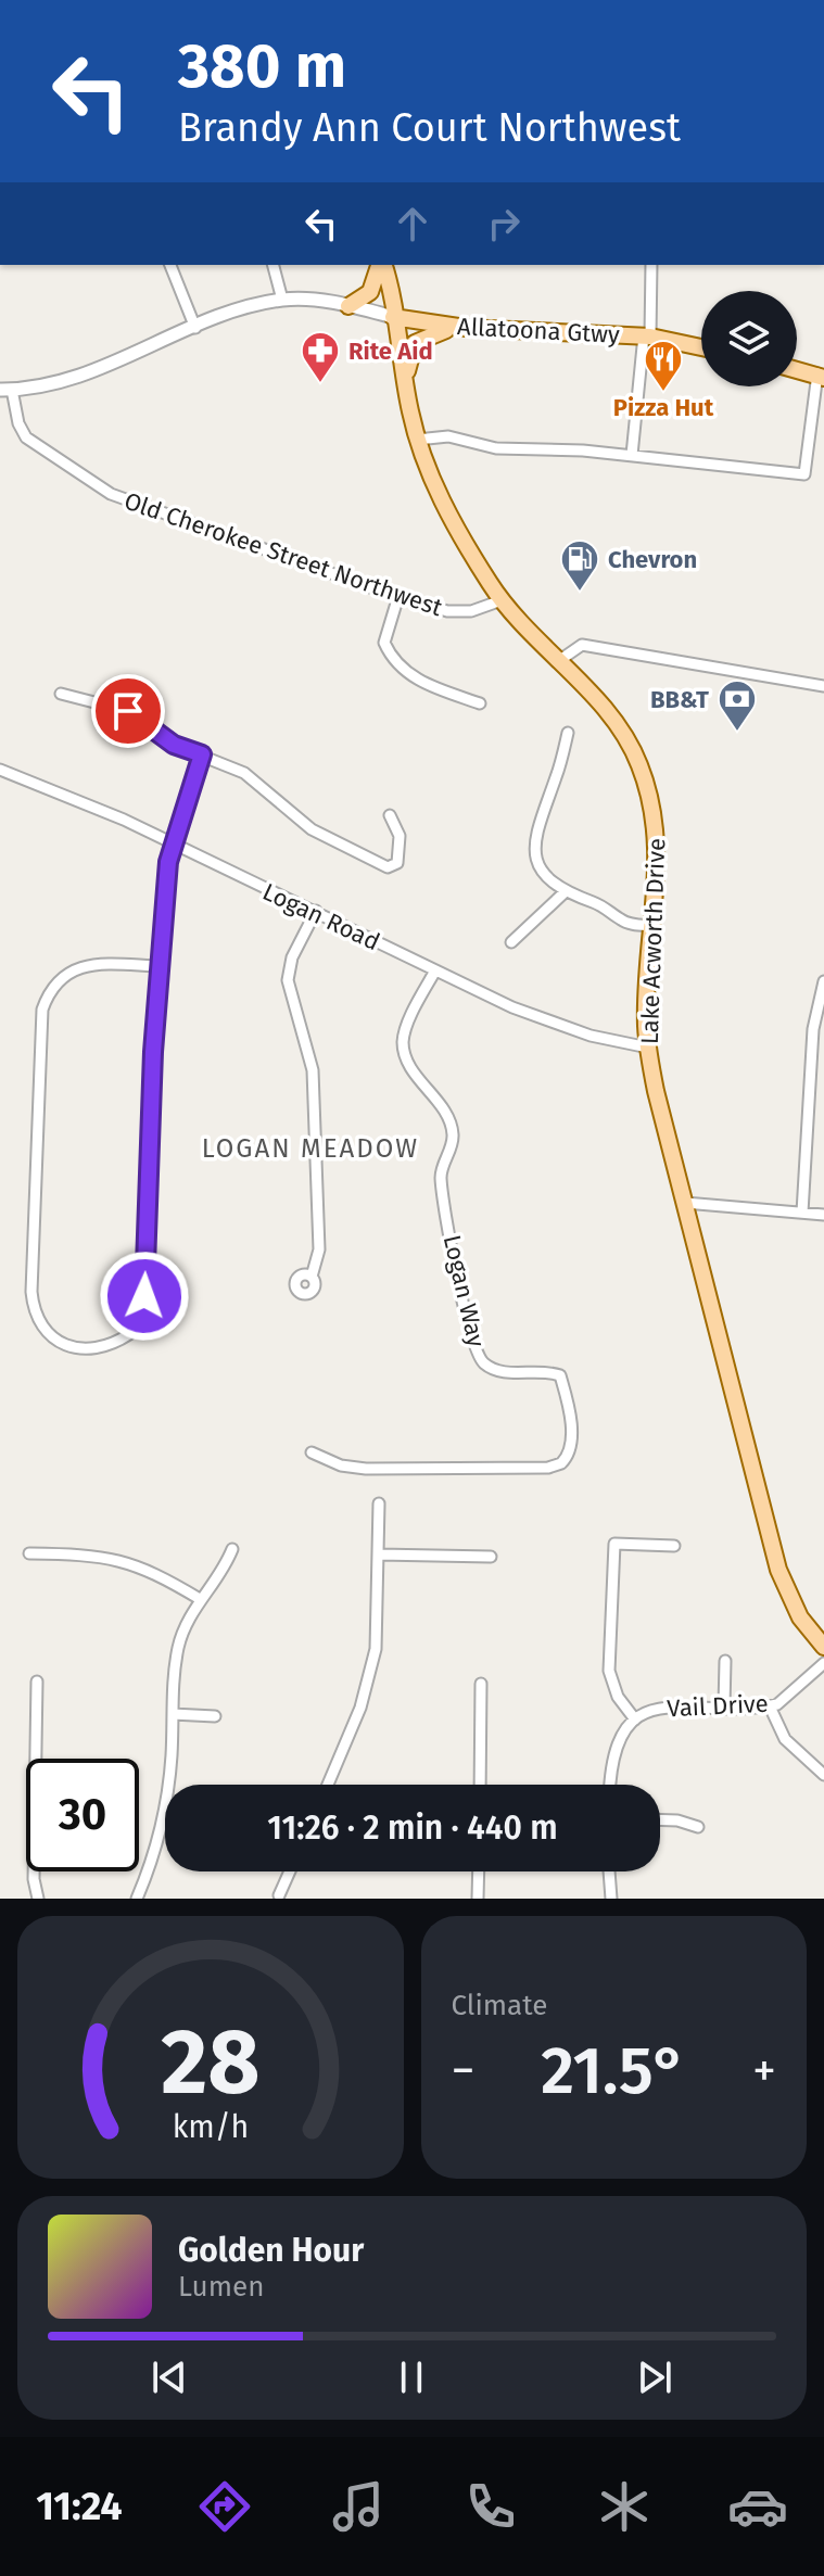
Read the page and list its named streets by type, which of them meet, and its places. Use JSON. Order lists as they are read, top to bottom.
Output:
{
  "streets": {
    "main road": ["Allatoona Gtwy", "Lake Acworth Drive"],
    "street": [
      "Old Cherokee Street Northwest",
      "Logan Road",
      "Logan Way",
      "Vail Drive"
    ]
  },
  "crossings": [
    ["Allatoona Gtwy", "Old Cherokee Street Northwest"],
    ["Allatoona Gtwy", "Lake Acworth Drive"],
    ["Old Cherokee Street Northwest", "Lake Acworth Drive"],
    ["Logan Road", "Lake Acworth Drive"],
    ["Logan Road", "Logan Way"]
  ],
  "districts": ["LOGAN MEADOW"],
  "places": {
    "pharmacy": ["Rite Aid"],
    "restaurant": ["Pizza Hut"],
    "fuel station": ["Chevron"],
    "bank": ["BB&T"]
  },
  "page": {
    "turn": ["380 m", "Brandy Ann Court Northwest"],
    "limit": "30",
    "trip": "11:26 · 2 min · 440 m",
    "tile": "Climate",
    "heat": ["−", "21.5°", "+"],
    "song": ["Golden Hour", "Lumen"],
    "tabs": "11:24",
    "gauge": ["28", "km/h"]
  }
}
